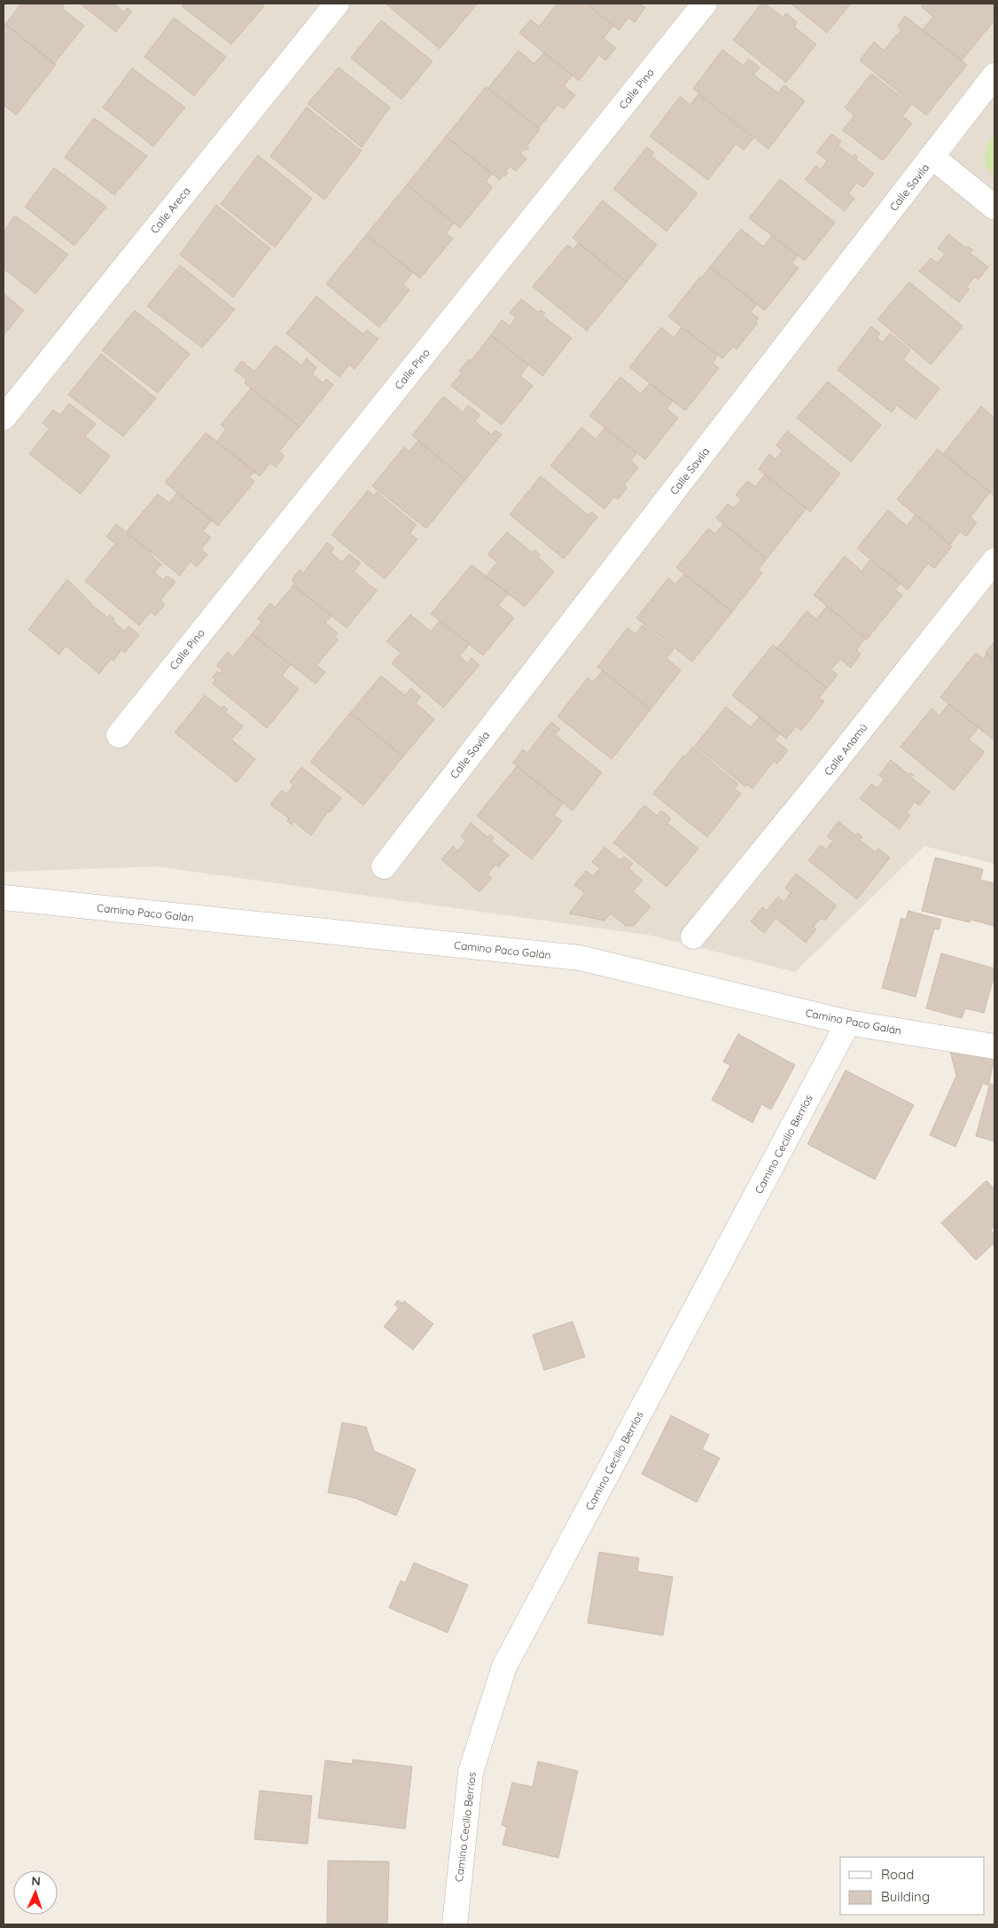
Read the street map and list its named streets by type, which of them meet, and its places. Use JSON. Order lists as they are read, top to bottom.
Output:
{
  "streets": {
    "street": [
      "Calle Pino",
      "Calle Savila",
      "Calle Areca",
      "Calle Anamú",
      "Camino Paco Galán",
      "Camino Cecilio Berríos"
    ]
  },
  "crossings": [
    ["Camino Paco Galán", "Camino Cecilio Berríos"]
  ],
  "legend": ["Road", "Building"],
  "north": "top"
}
